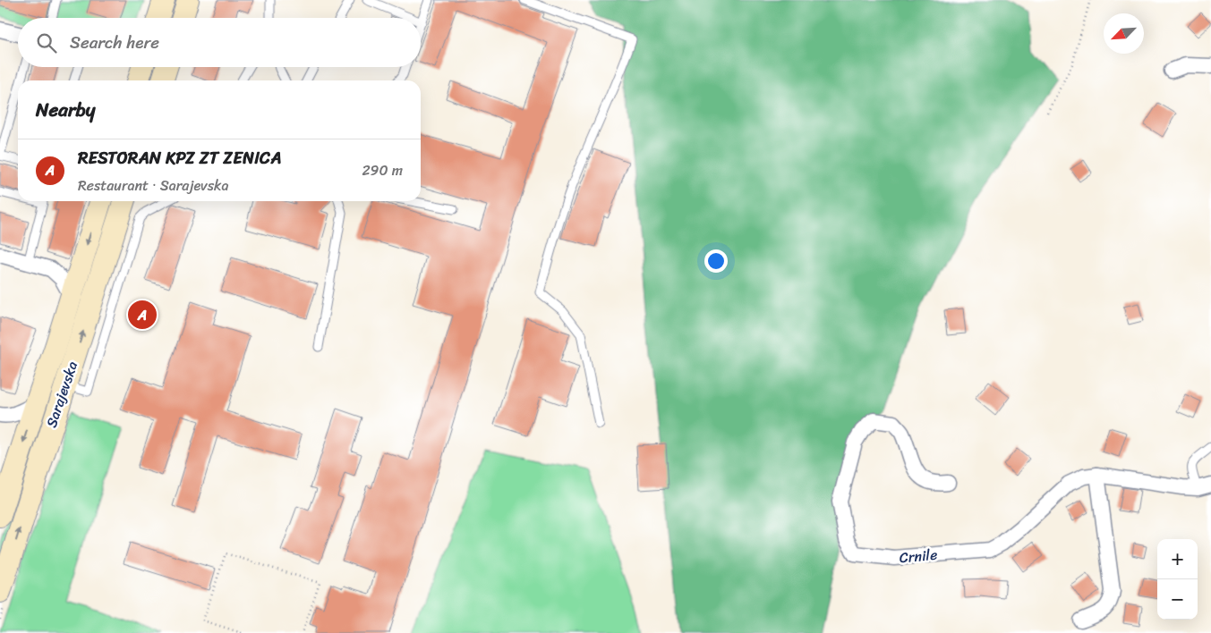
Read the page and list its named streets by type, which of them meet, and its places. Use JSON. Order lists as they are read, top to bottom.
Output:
{
  "streets": {
    "main road": ["Sarajevska"],
    "street": ["Crnile"]
  },
  "north": "bottom left",
  "page": {
    "search": "Search here",
    "heading": "Nearby",
    "list": [
      {
        "mark": "A",
        "name": "RESTORAN KPZ ZT ZENICA",
        "note": "Restaurant · Sarajevska",
        "value": "290 m"
      }
    ],
    "pins": "A",
    "map_buttons": ["+", "−"]
  }
}
